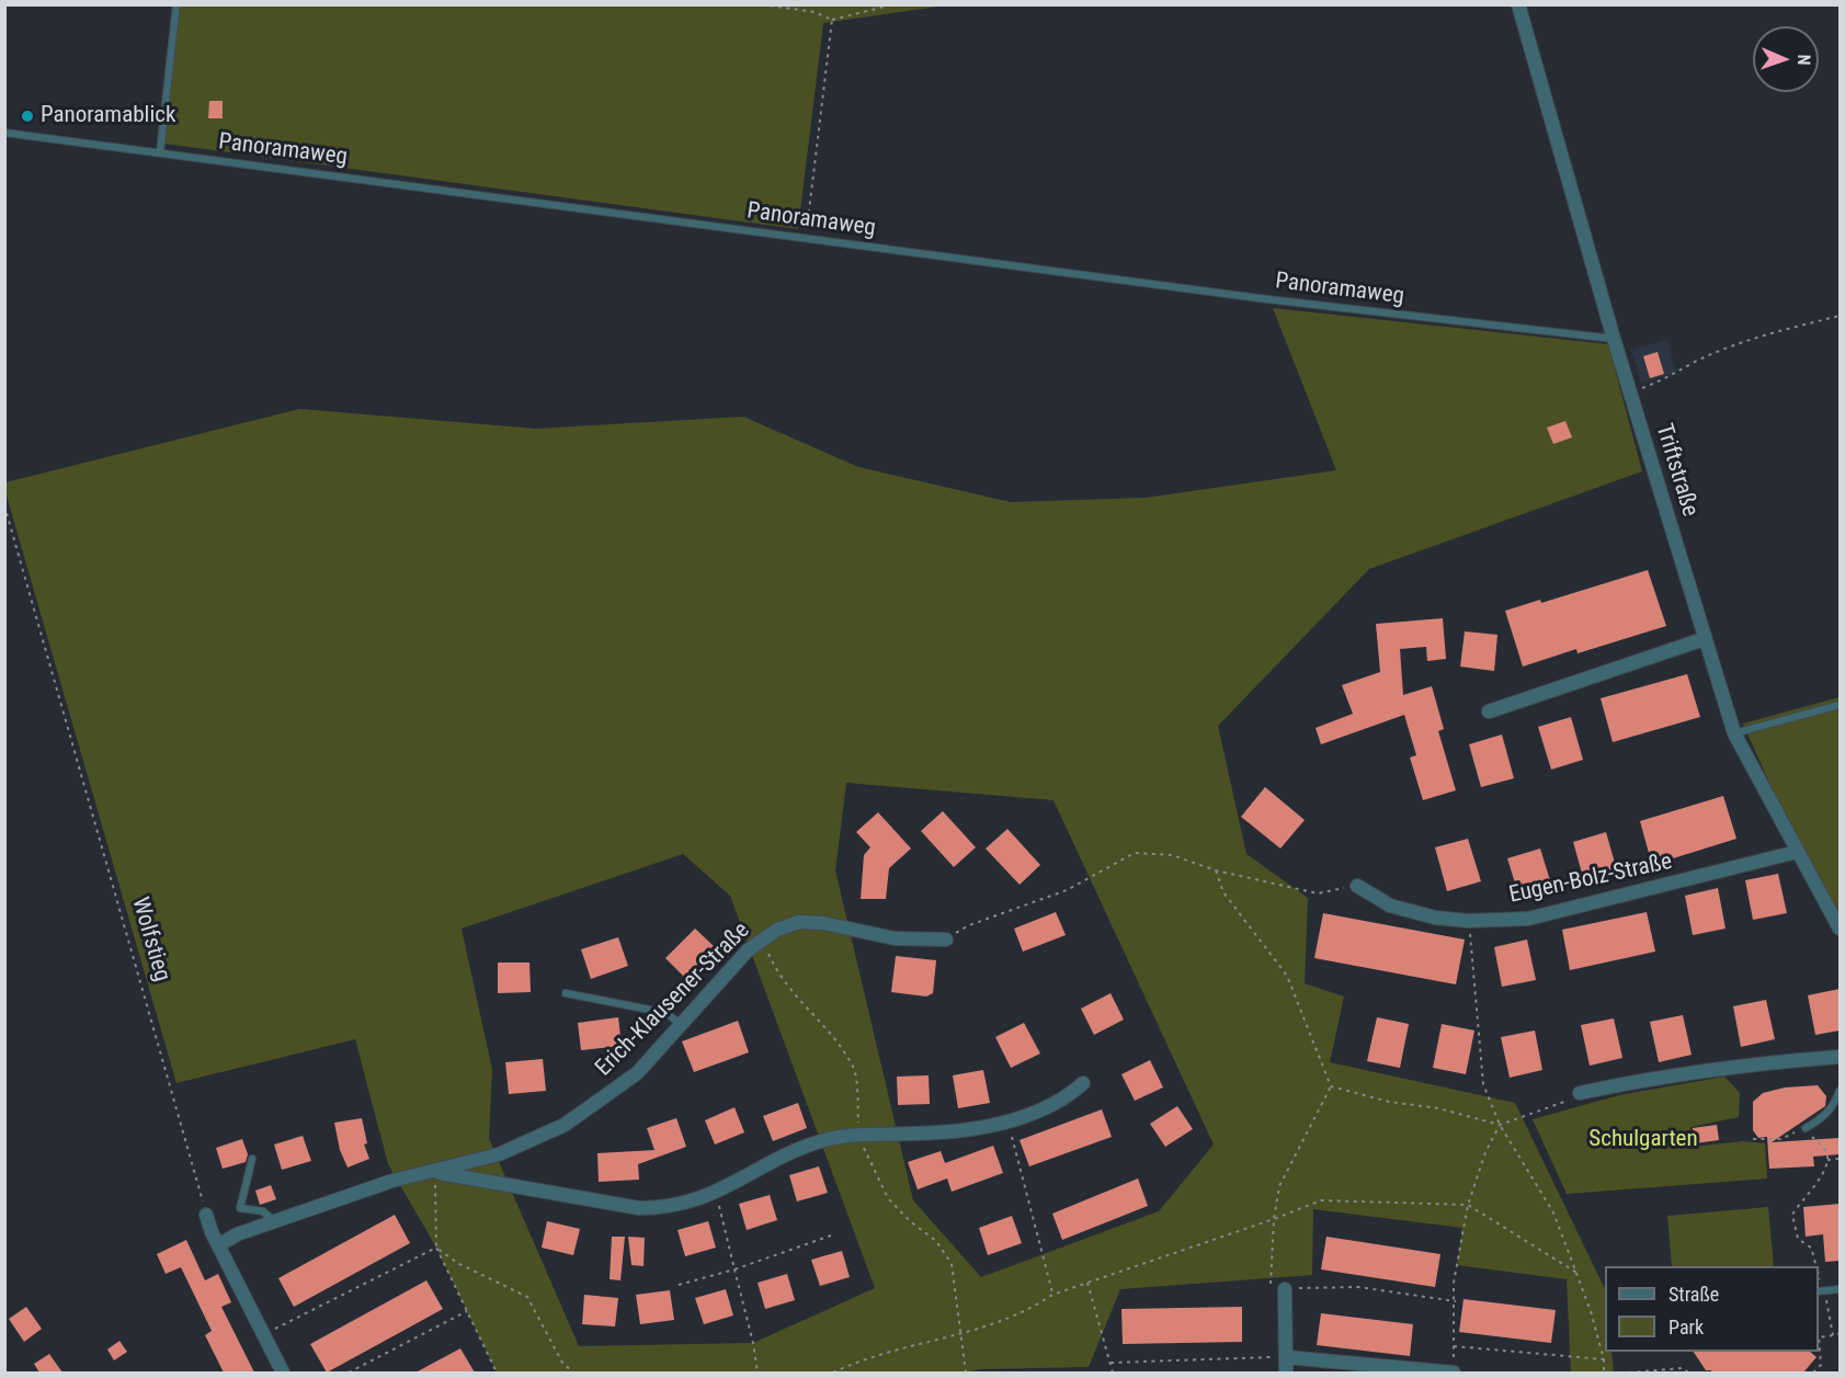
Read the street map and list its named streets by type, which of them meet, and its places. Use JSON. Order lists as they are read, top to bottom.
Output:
{
  "streets": {
    "street": ["Triftstraße", "Eugen-Bolz-Straße", "Erich-Klausener-Straße"],
    "lane": ["Panoramaweg"],
    "path": ["Wolfstieg"]
  },
  "crossings": [
    ["Panoramaweg", "Triftstraße"],
    ["Triftstraße", "Eugen-Bolz-Straße"]
  ],
  "parks": ["Schulgarten"],
  "places": ["Panoramablick"],
  "legend": ["Straße", "Park"],
  "north": "right"
}
